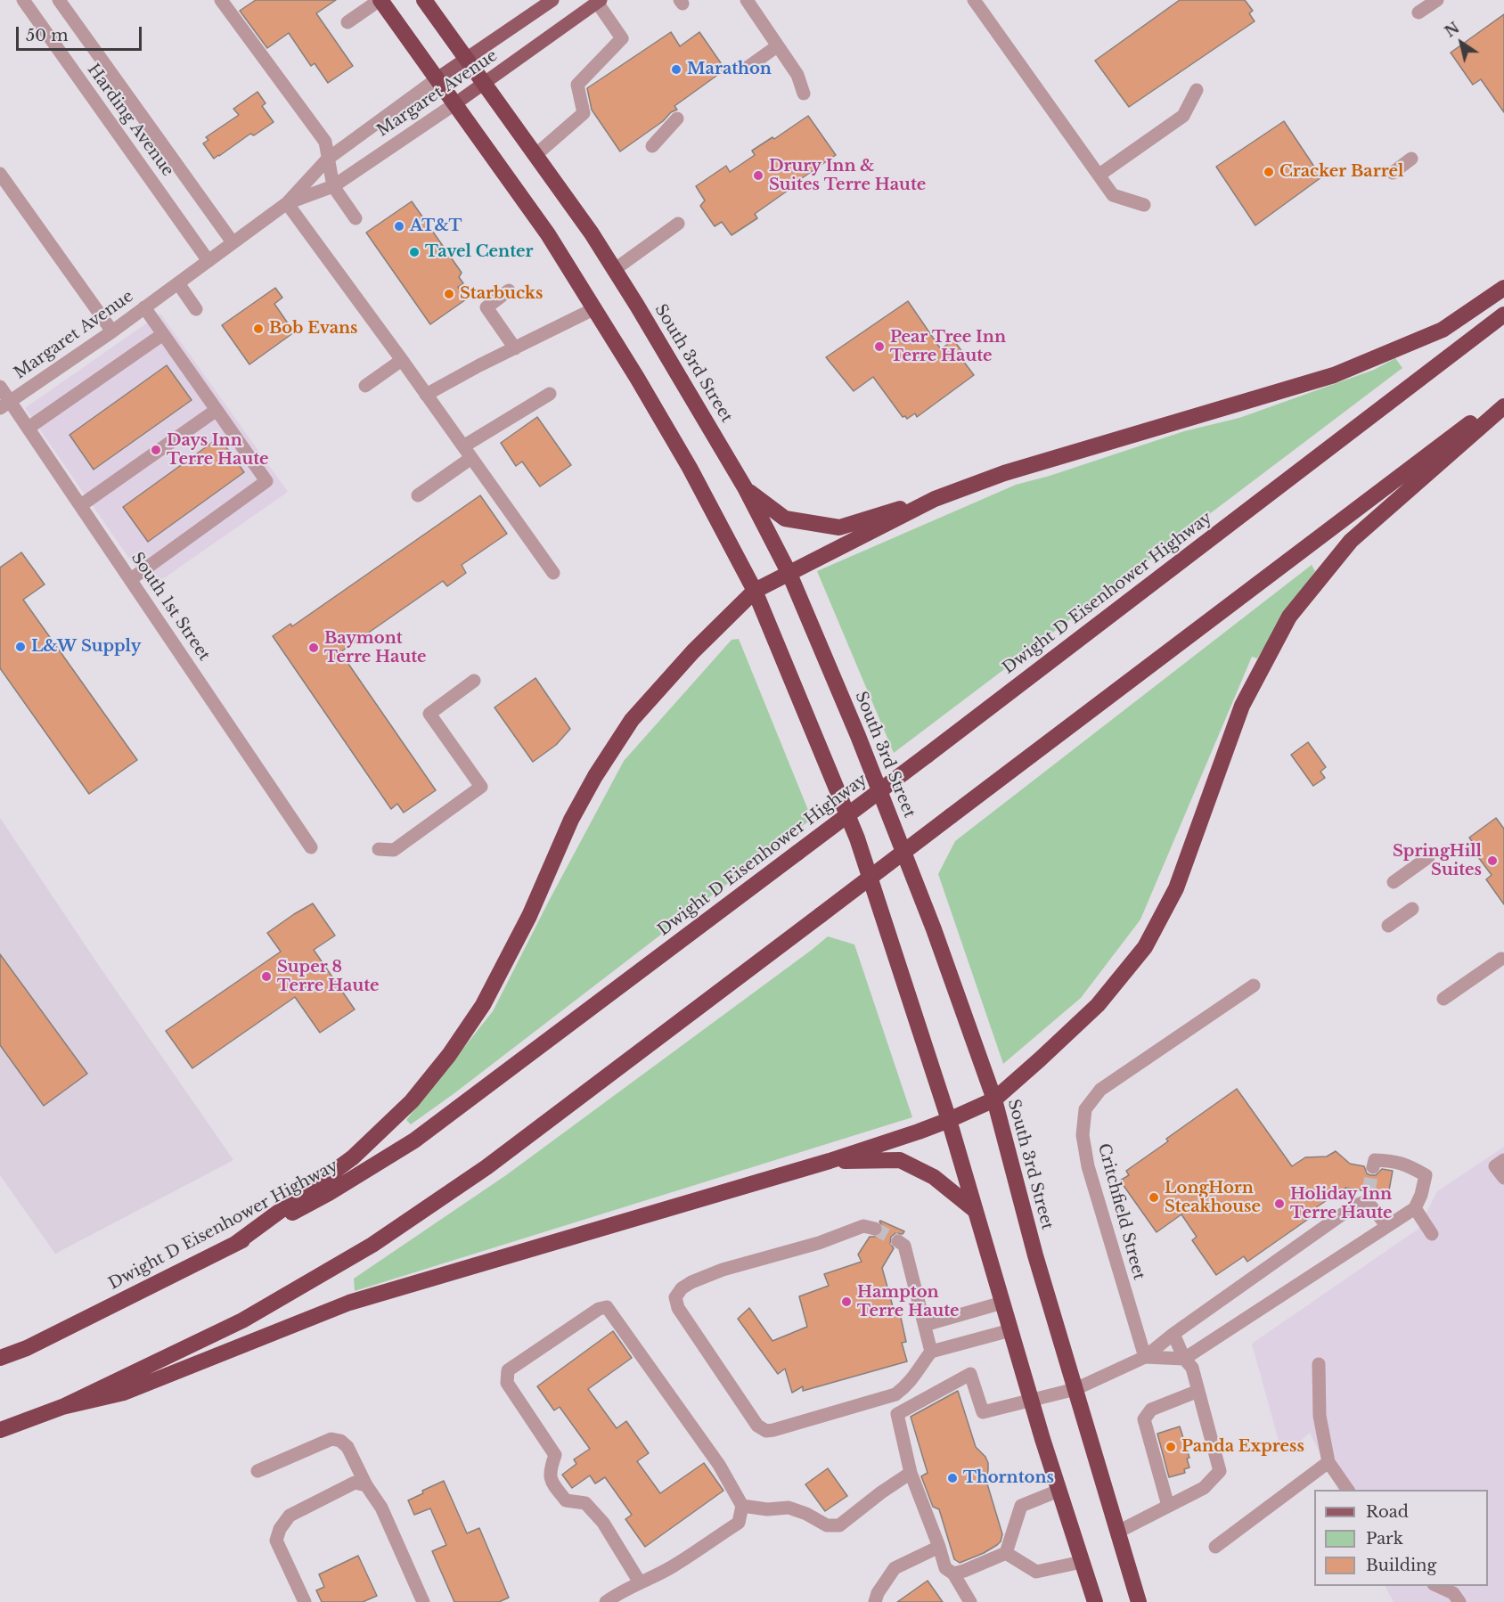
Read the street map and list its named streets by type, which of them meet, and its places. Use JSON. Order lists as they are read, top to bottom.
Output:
{
  "streets": {
    "highway": ["South 3rd Street", "Dwight D Eisenhower Highway"],
    "main road": ["Margaret Avenue"],
    "street": ["Harding Avenue", "South 1st Street", "Critchfield Street"]
  },
  "crossings": [
    ["Margaret Avenue", "Harding Avenue"],
    ["Margaret Avenue", "South 3rd Street"],
    ["Margaret Avenue", "South 1st Street"]
  ],
  "places": [
    "Marathon",
    "Cracker Barrel",
    "Drury Inn & Suites Terre Haute",
    "AT&T",
    "Tavel Center",
    "Starbucks",
    "Bob Evans",
    "Pear Tree Inn Terre Haute",
    "Days Inn Terre Haute",
    "L&W Supply",
    "Baymont Terre Haute",
    "SpringHill Suites",
    "Super 8 Terre Haute",
    "LongHorn Steakhouse",
    "Holiday Inn Terre Haute",
    "Hampton Terre Haute",
    "Panda Express",
    "Thorntons"
  ],
  "legend": ["Road", "Park", "Building"],
  "scale_bar": "50 m",
  "north": "top left"
}
